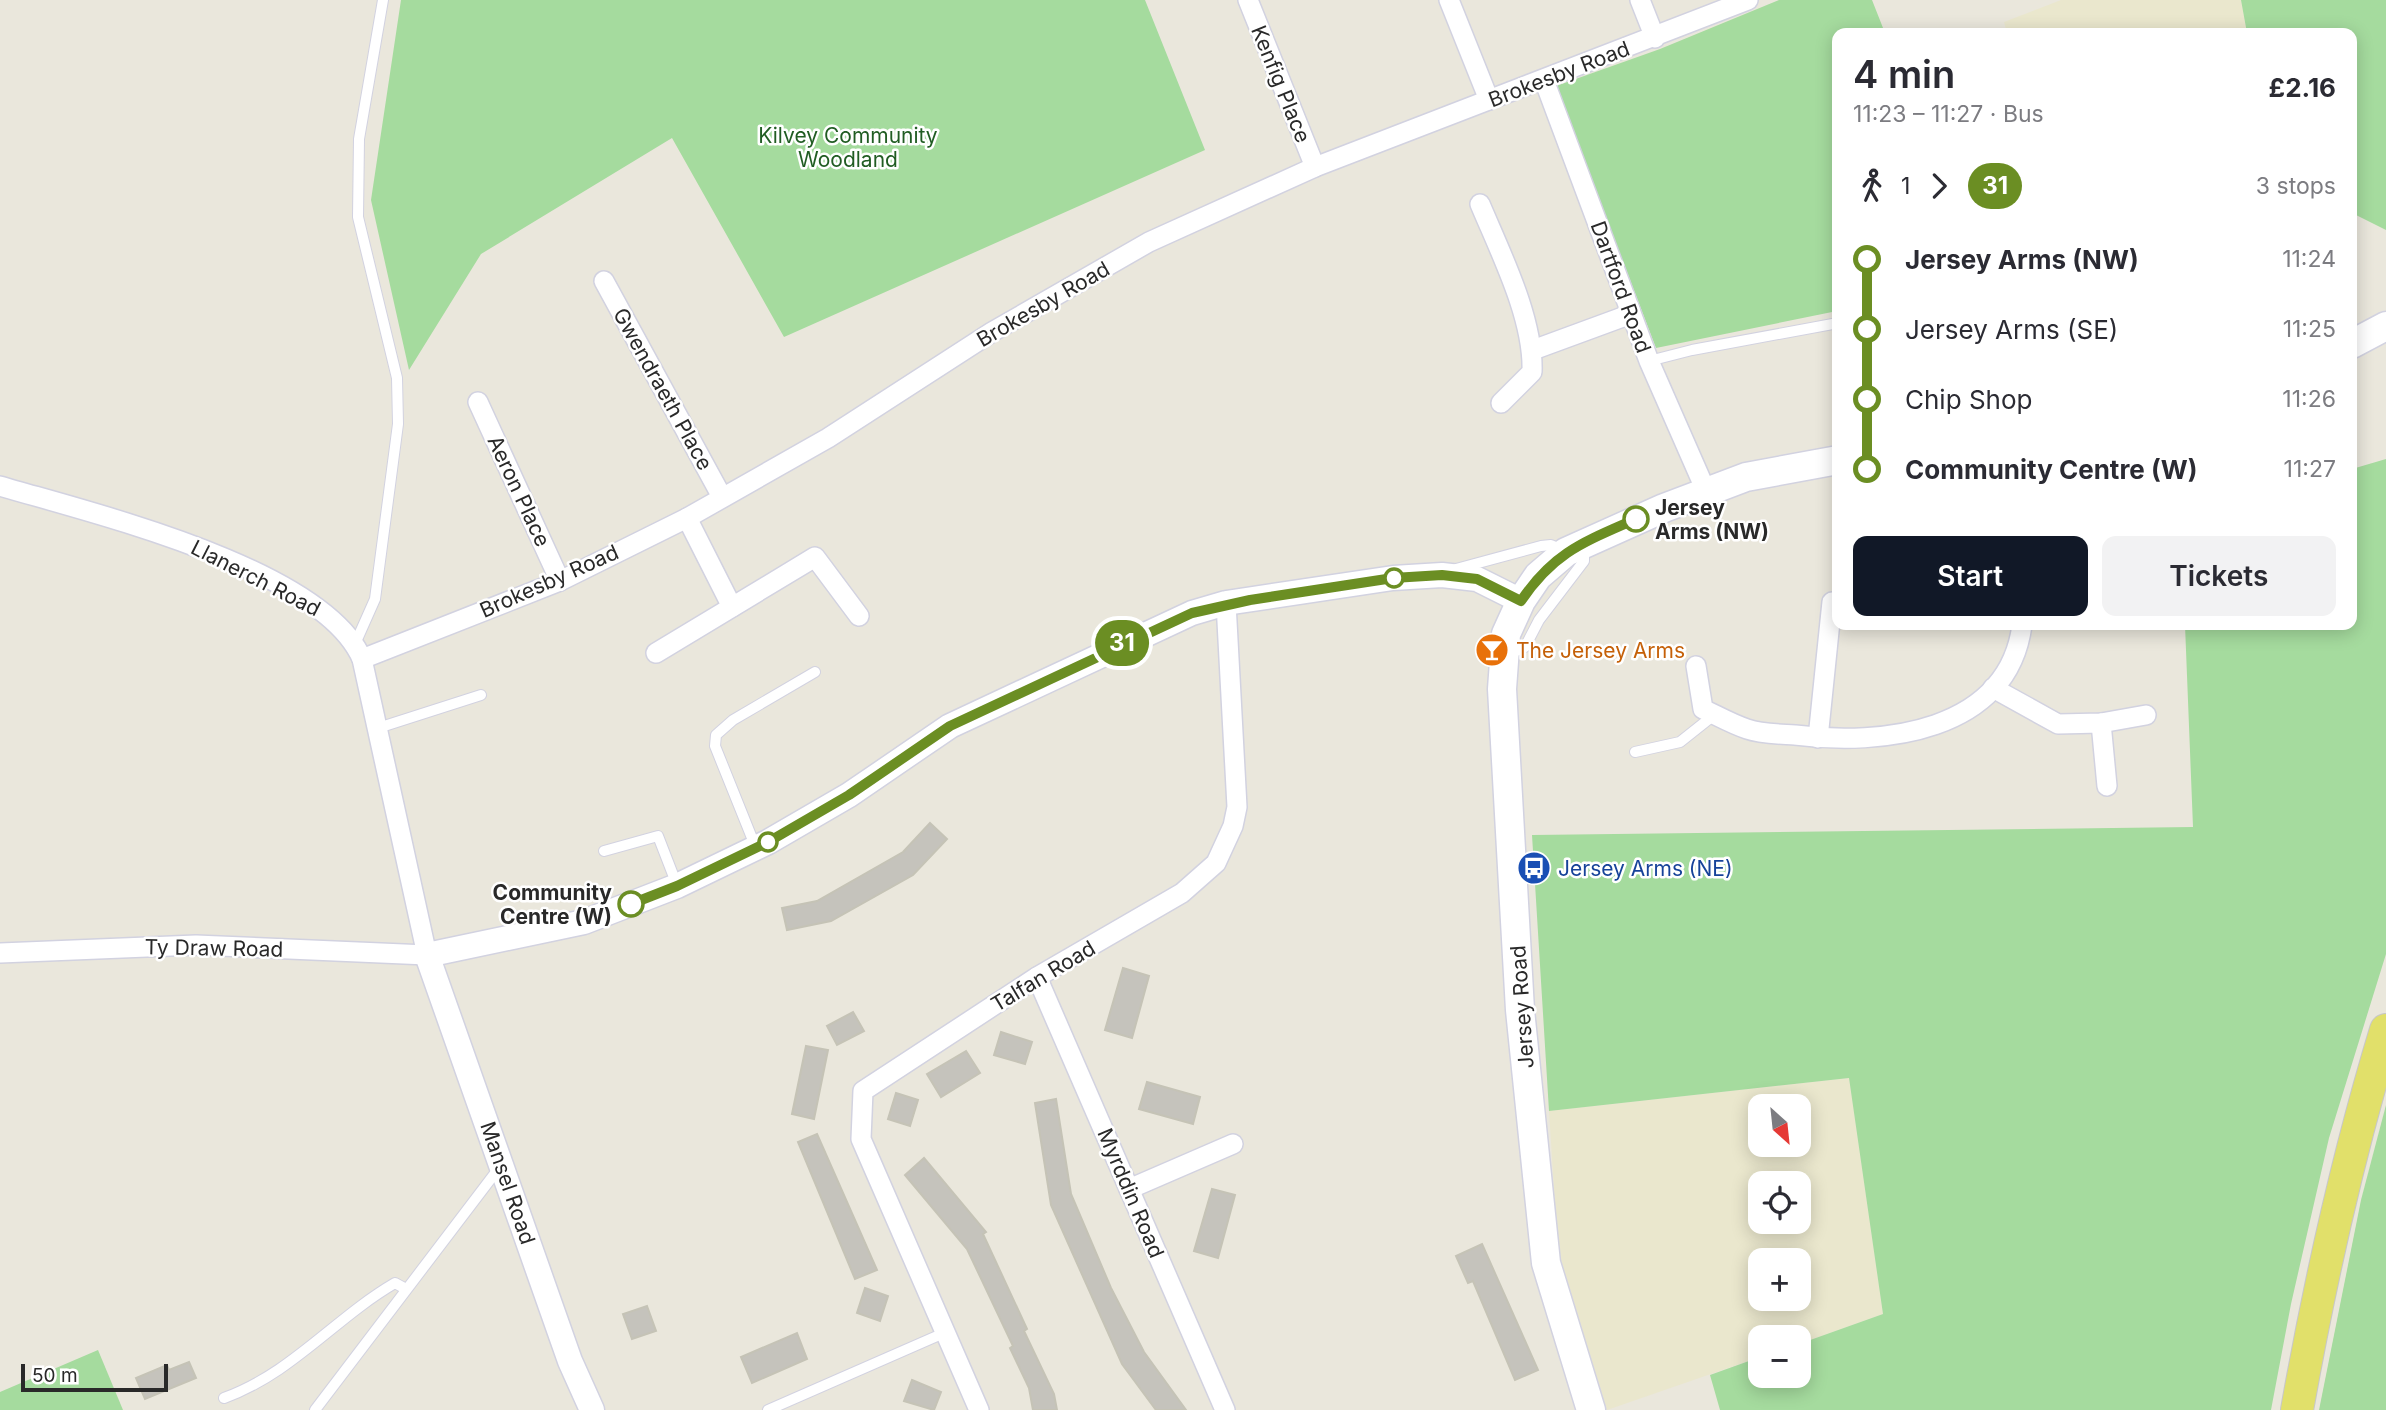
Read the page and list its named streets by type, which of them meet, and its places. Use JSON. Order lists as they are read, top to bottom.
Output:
{
  "streets": {
    "main road": ["Jersey Road"],
    "street": [
      "Brokesby Road",
      "Kenfig Place",
      "Dartford Road",
      "Gwendraeth Place",
      "Aeron Place",
      "Llanerch Road",
      "Ty Draw Road",
      "Talfan Road",
      "Mansel Road",
      "Myrddin Road"
    ]
  },
  "crossings": [
    ["Brokesby Road", "Kenfig Place"],
    ["Brokesby Road", "Dartford Road"],
    ["Brokesby Road", "Gwendraeth Place"],
    ["Brokesby Road", "Aeron Place"],
    ["Brokesby Road", "Llanerch Road"],
    ["Dartford Road", "Jersey Road"],
    ["Ty Draw Road", "Mansel Road"],
    ["Talfan Road", "Myrddin Road"]
  ],
  "parks": ["Kilvey Community Woodland"],
  "places": {
    "other": ["Jersey Arms (NW)", "Community Centre (W)"],
    "bar": ["The Jersey Arms"],
    "bus stop": ["Jersey Arms (NE)"]
  },
  "lines": ["bus line 31"],
  "scale_bar": "50 m",
  "north": "bottom right",
  "page": {
    "on_map": "31",
    "heading": ["4 min", "11:23 – 11:27 · Bus", "£2.16"],
    "legs": ["1", "31", "3 stops"],
    "list": [
      {
        "name": "Jersey Arms (NW)",
        "value": "11:24"
      },
      {
        "name": "Jersey Arms (SE)",
        "value": "11:25"
      },
      {
        "name": "Chip Shop",
        "value": "11:26"
      },
      {
        "name": "Community Centre (W)",
        "value": "11:27"
      }
    ],
    "buttons": ["Start", "Tickets"],
    "map_buttons": ["+", "−"],
    "scale": "50 m"
  }
}
